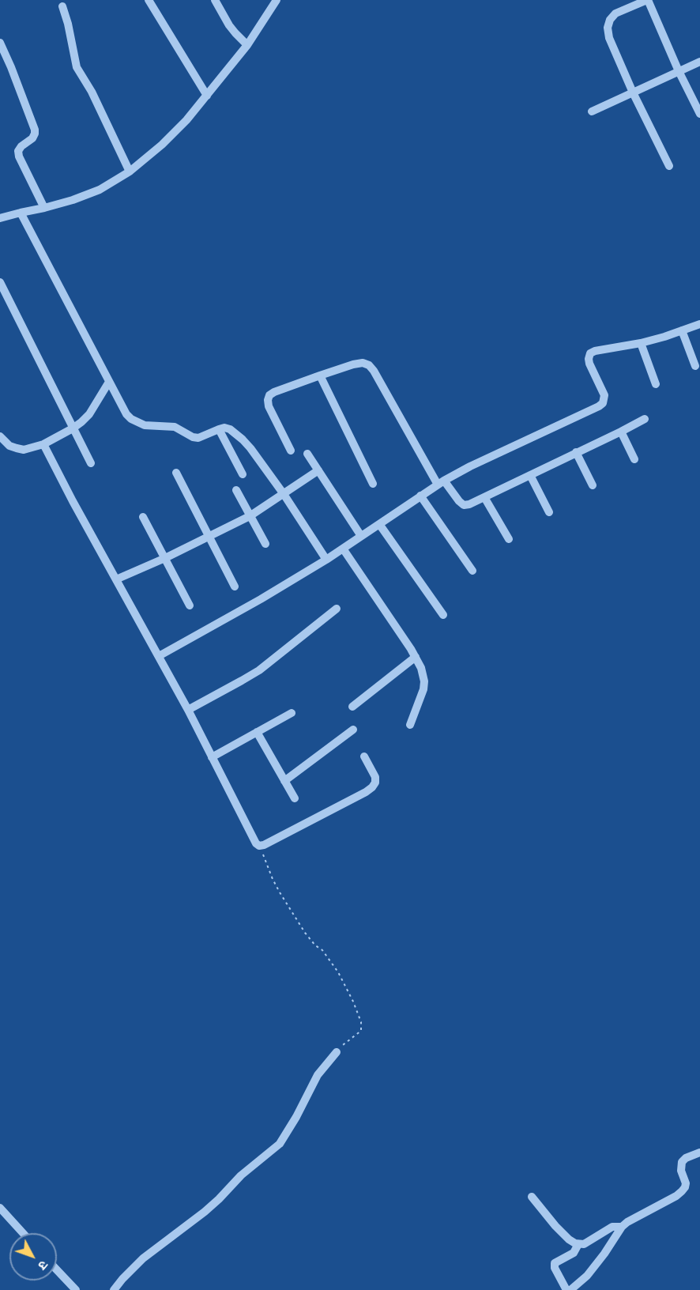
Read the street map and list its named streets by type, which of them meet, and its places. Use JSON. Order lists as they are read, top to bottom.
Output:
{
  "north": "bottom right"
}
